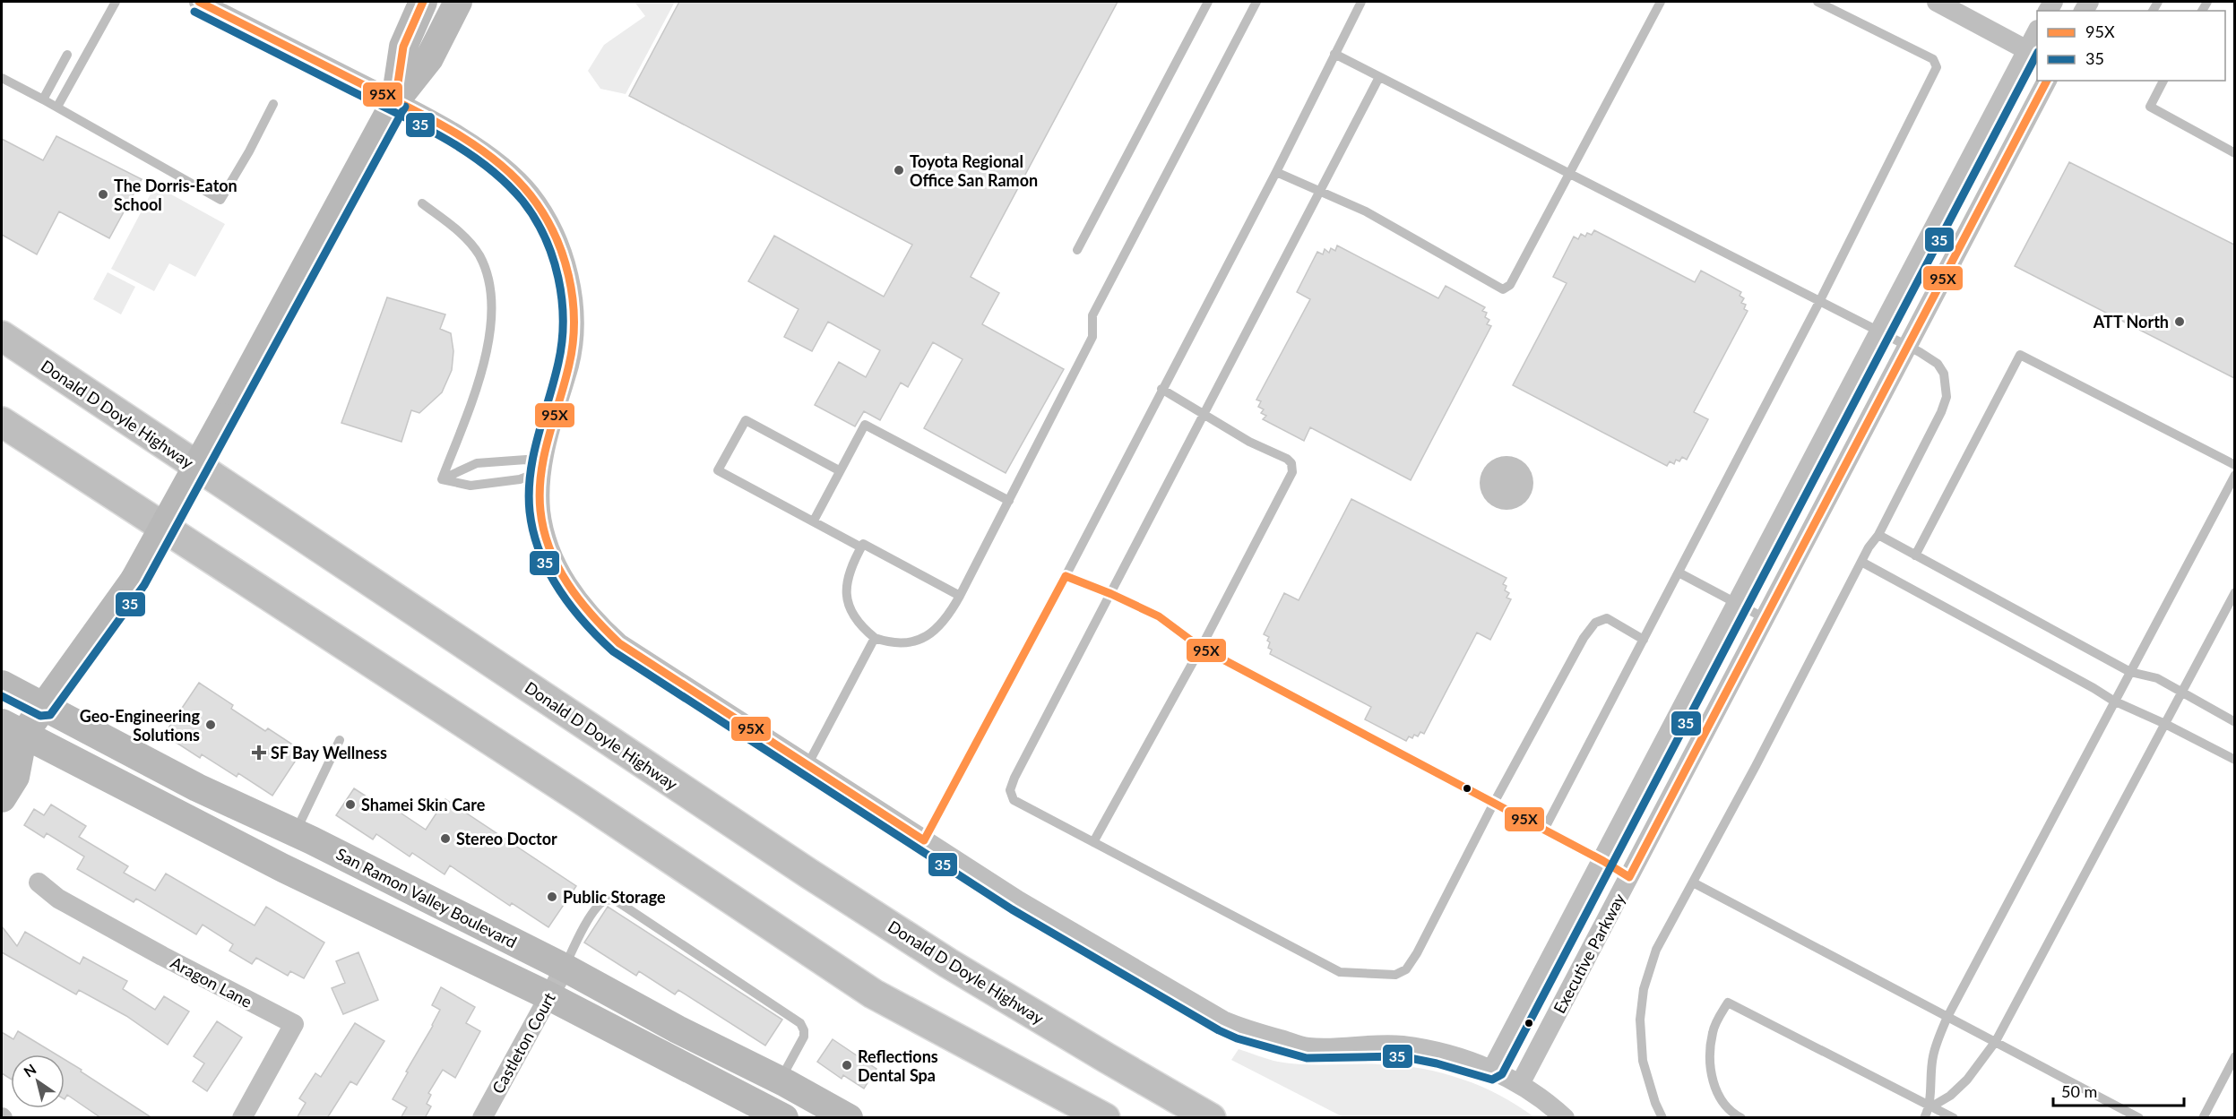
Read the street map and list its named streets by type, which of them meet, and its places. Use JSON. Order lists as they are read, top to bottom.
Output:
{
  "streets": {
    "highway": ["Donald D Doyle Highway"],
    "main road": ["San Ramon Valley Boulevard"],
    "street": ["Executive Parkway", "Aragon Lane", "Castleton Court"]
  },
  "crossings": [
    ["San Ramon Valley Boulevard", "Castleton Court"]
  ],
  "places": {
    "other": [
      "Toyota Regional Office San Ramon",
      "The Dorris-Eaton School",
      "ATT North",
      "Geo-Engineering Solutions",
      "Shamei Skin Care",
      "Stereo Doctor",
      "Public Storage",
      "Reflections Dental Spa"
    ],
    "health": ["SF Bay Wellness"]
  },
  "lines": ["transit line 95X", "transit line 35"],
  "legend": ["95X", "35"],
  "scale_bar": "50 m",
  "north": "top left"
}
